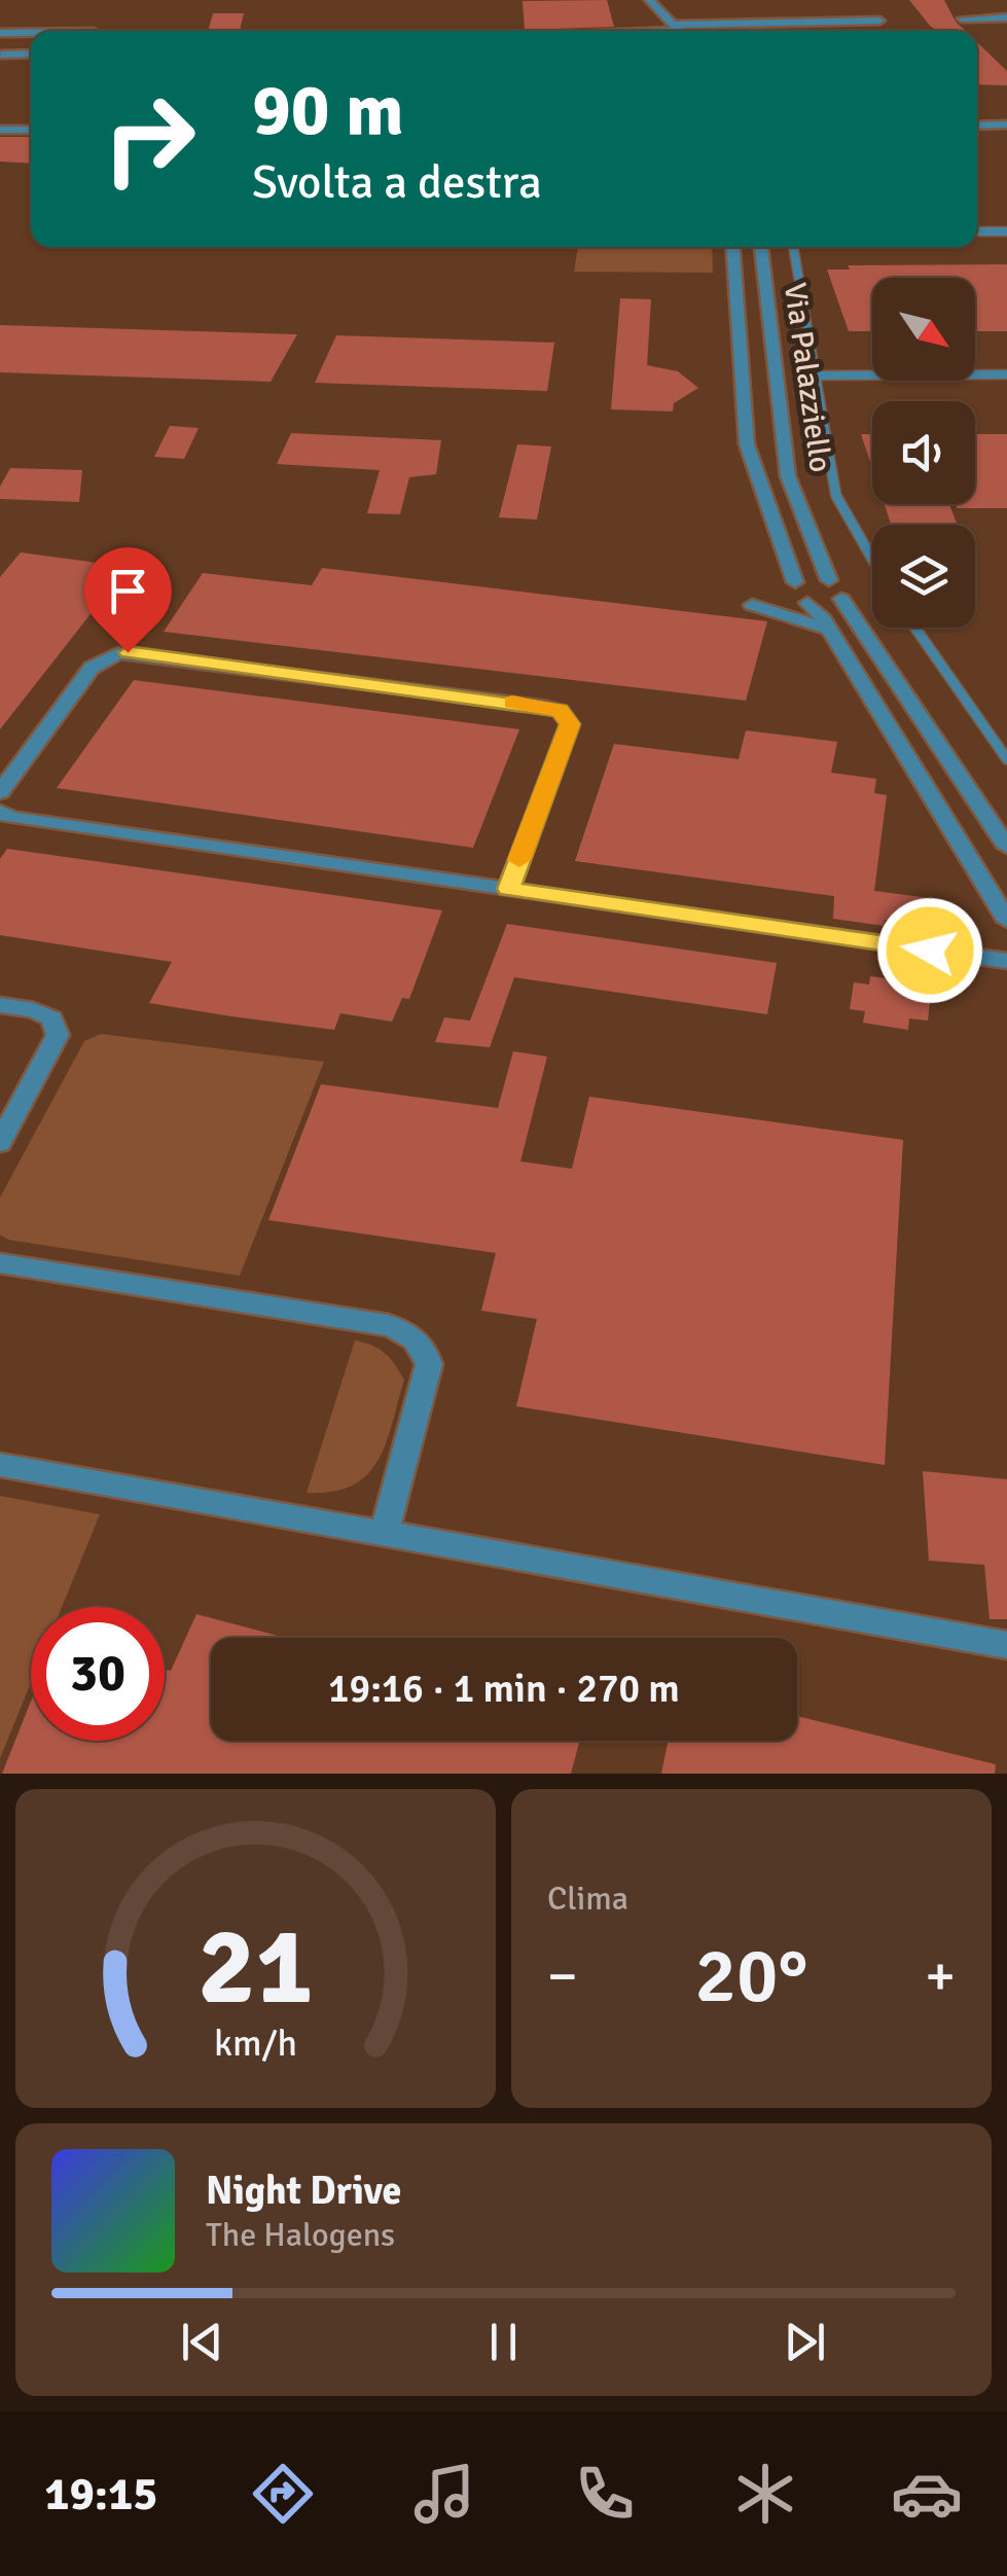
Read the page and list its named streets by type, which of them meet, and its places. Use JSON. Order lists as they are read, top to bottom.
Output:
{
  "streets": {
    "street": ["Via Palazziello"]
  },
  "north": "bottom right",
  "page": {
    "turn": ["90 m", "Svolta a destra"],
    "limit": "30",
    "trip": "19:16 · 1 min · 270 m",
    "tile": "Clima",
    "heat": ["−", "20°", "+"],
    "song": ["Night Drive", "The Halogens"],
    "tabs": "19:15",
    "gauge": ["21", "km/h"]
  }
}
